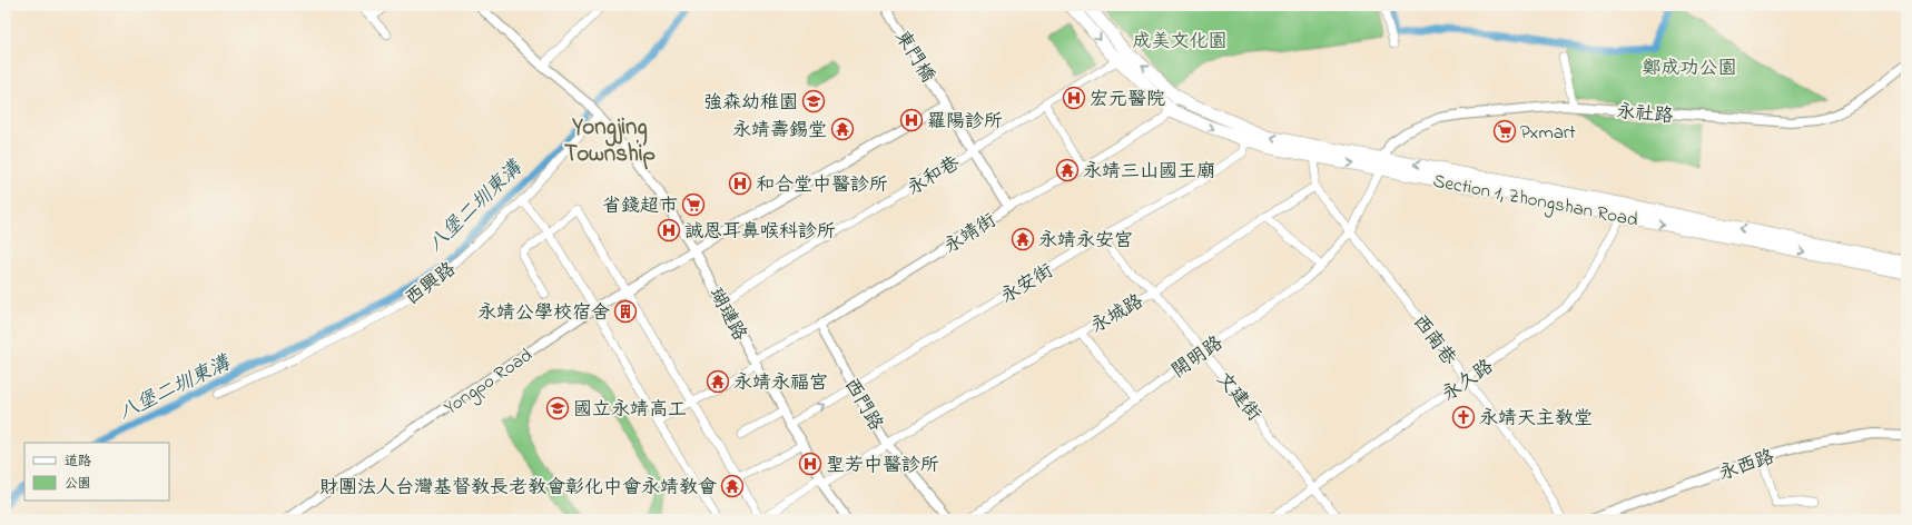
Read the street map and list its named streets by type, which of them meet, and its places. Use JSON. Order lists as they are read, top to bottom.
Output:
{
  "streets": {
    "main road": ["Section 1, Zhongshan Road"],
    "street": [
      "東門橋",
      "永社路",
      "永和巷",
      "永靖街",
      "西興路",
      "永安街",
      "永城路",
      "瑚璉路",
      "西南巷",
      "開明路",
      "永久路",
      "Yongpo Road",
      "文建街",
      "西門路",
      "永西路"
    ]
  },
  "crossings": [
    ["東門橋", "永和巷"],
    ["東門橋", "永靖街"],
    ["東門橋", "Yongpo Road"],
    ["永社路", "Section 1, Zhongshan Road"],
    ["永社路", "開明路"],
    ["永和巷", "Section 1, Zhongshan Road"],
    ["永和巷", "瑚璉路"],
    ["Section 1, Zhongshan Road", "永靖街"],
    ["Section 1, Zhongshan Road", "永安街"],
    ["Section 1, Zhongshan Road", "開明路"],
    ["Section 1, Zhongshan Road", "永久路"],
    ["永靖街", "瑚璉路"],
    ["永靖街", "西門路"],
    ["西興路", "瑚璉路"],
    ["永安街", "瑚璉路"],
    ["永安街", "文建街"],
    ["永安街", "西門路"],
    ["永城路", "瑚璉路"],
    ["永城路", "西南巷"],
    ["永城路", "文建街"],
    ["永城路", "西門路"],
    ["瑚璉路", "Yongpo Road"],
    ["西南巷", "開明路"],
    ["西南巷", "永久路"],
    ["開明路", "文建街"],
    ["永久路", "文建街"]
  ],
  "districts": ["Yongjing Township"],
  "water": ["八堡二圳東溝"],
  "parks": ["成美文化園", "鄭成功公園"],
  "places": {
    "hospital": [
      "宏元醫院",
      "羅陽診所",
      "和合堂中醫診所",
      "誠恩耳鼻喉科診所",
      "聖芳中醫診所"
    ],
    "school or university": ["強森幼稚園", "國立永靖高工"],
    "temple": [
      "永靖壽錫堂",
      "永靖三山國王廟",
      "永靖永安宮",
      "永靖永福宮",
      "財團法人台灣基督教長老教會彰化中會永靖教會"
    ],
    "supermarket": ["Pxmart", "省錢超市"],
    "building": ["永靖公學校宿舍"],
    "church": ["永靖天主教堂"]
  },
  "legend": ["道路", "公園"]
}
